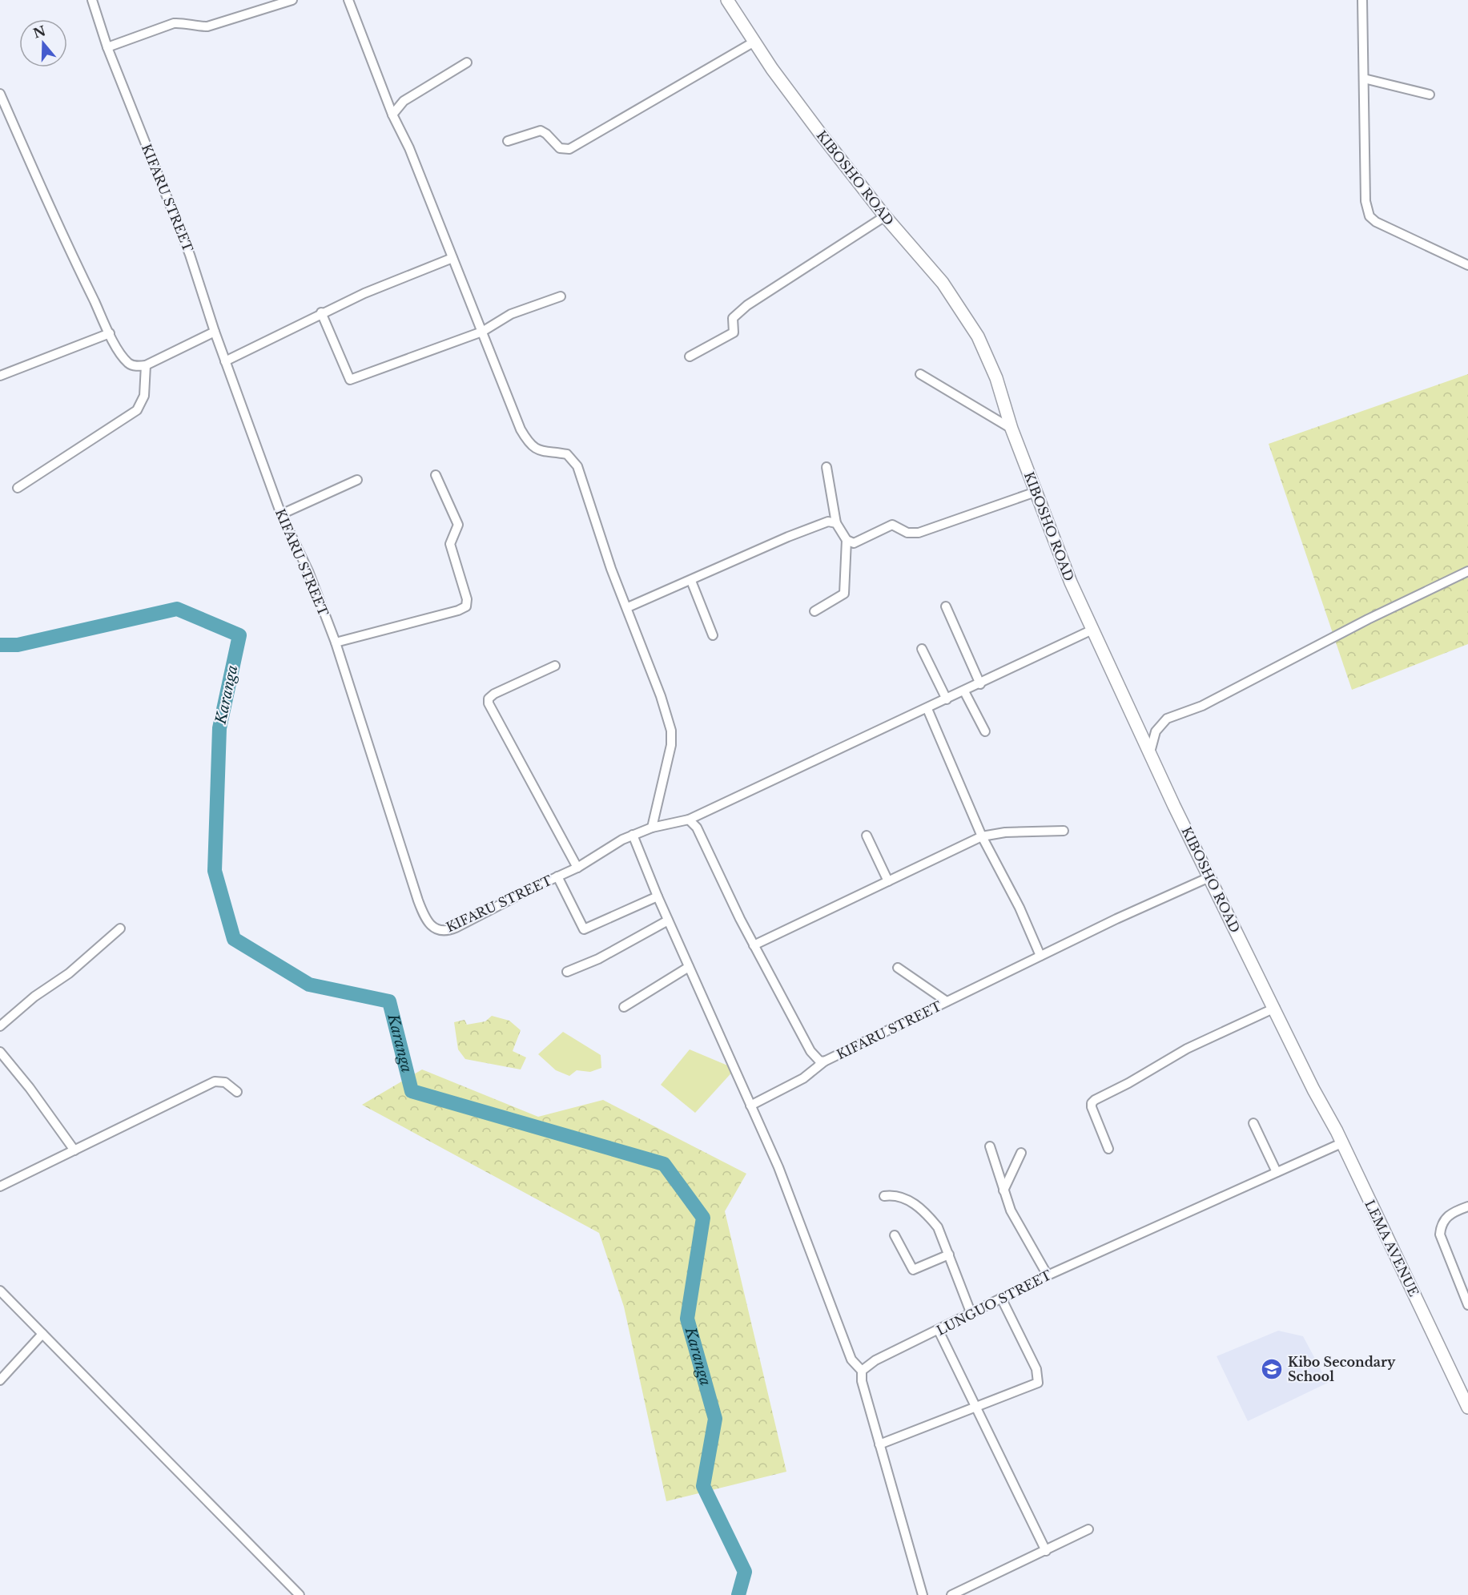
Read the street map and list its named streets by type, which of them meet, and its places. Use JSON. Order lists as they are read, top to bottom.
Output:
{
  "streets": {
    "main road": ["KIBOSHO ROAD", "LEMA AVENUE"],
    "street": ["KIFARU STREET", "LUNGUO STREET"]
  },
  "crossings": [
    ["KIBOSHO ROAD", "KIFARU STREET"],
    ["KIBOSHO ROAD", "LEMA AVENUE"],
    ["LEMA AVENUE", "LUNGUO STREET"]
  ],
  "water": ["Karanga"],
  "places": {
    "school or university": ["Kibo Secondary School"]
  },
  "north": "top"
}
